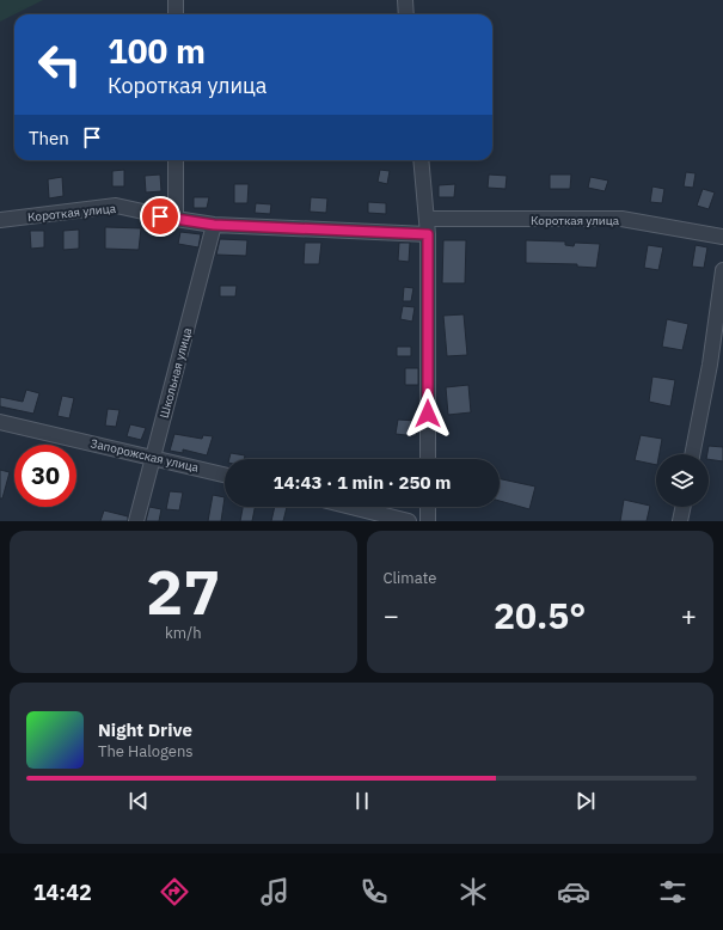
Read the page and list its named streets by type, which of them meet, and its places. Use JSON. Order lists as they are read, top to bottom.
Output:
{
  "streets": {
    "street": ["Короткая улица", "Школьная улица", "Запорожская улица"]
  },
  "crossings": [
    ["Короткая улица", "Школьная улица"],
    ["Школьная улица", "Запорожская улица"]
  ],
  "page": {
    "turn": ["100 m", "Короткая улица"],
    "then": "Then",
    "limit": "30",
    "trip": "14:43 · 1 min · 250 m",
    "tile": [
      ["27", "km/h"],
      "Climate"
    ],
    "heat": ["−", "20.5°", "+"],
    "song": ["Night Drive", "The Halogens"],
    "tabs": "14:42"
  }
}
